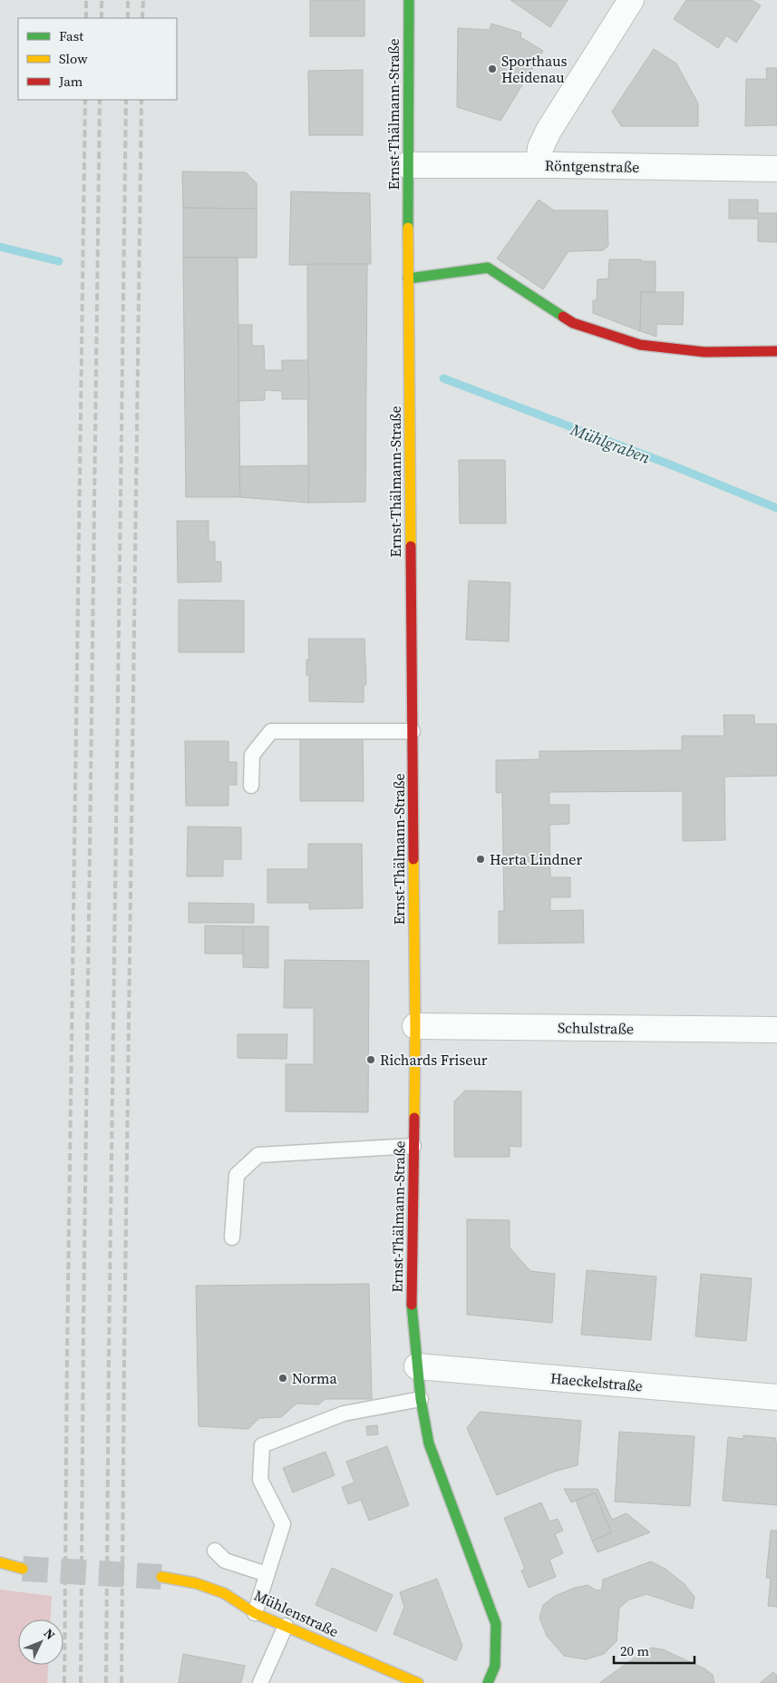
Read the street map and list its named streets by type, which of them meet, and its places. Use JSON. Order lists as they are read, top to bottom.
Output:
{
  "streets": {
    "street": [
      "Ernst-Thälmann-Straße",
      "Röntgenstraße",
      "Schulstraße",
      "Haeckelstraße",
      "Mühlenstraße"
    ]
  },
  "crossings": [
    ["Ernst-Thälmann-Straße", "Röntgenstraße"],
    ["Ernst-Thälmann-Straße", "Schulstraße"],
    ["Ernst-Thälmann-Straße", "Haeckelstraße"]
  ],
  "water": ["Mühlgraben"],
  "places": [
    "Sporthaus Heidenau",
    "Herta Lindner",
    "Richards Friseur",
    "Norma"
  ],
  "legend": ["Fast", "Slow", "Jam"],
  "scale_bar": "20 m",
  "north": "top right"
}
